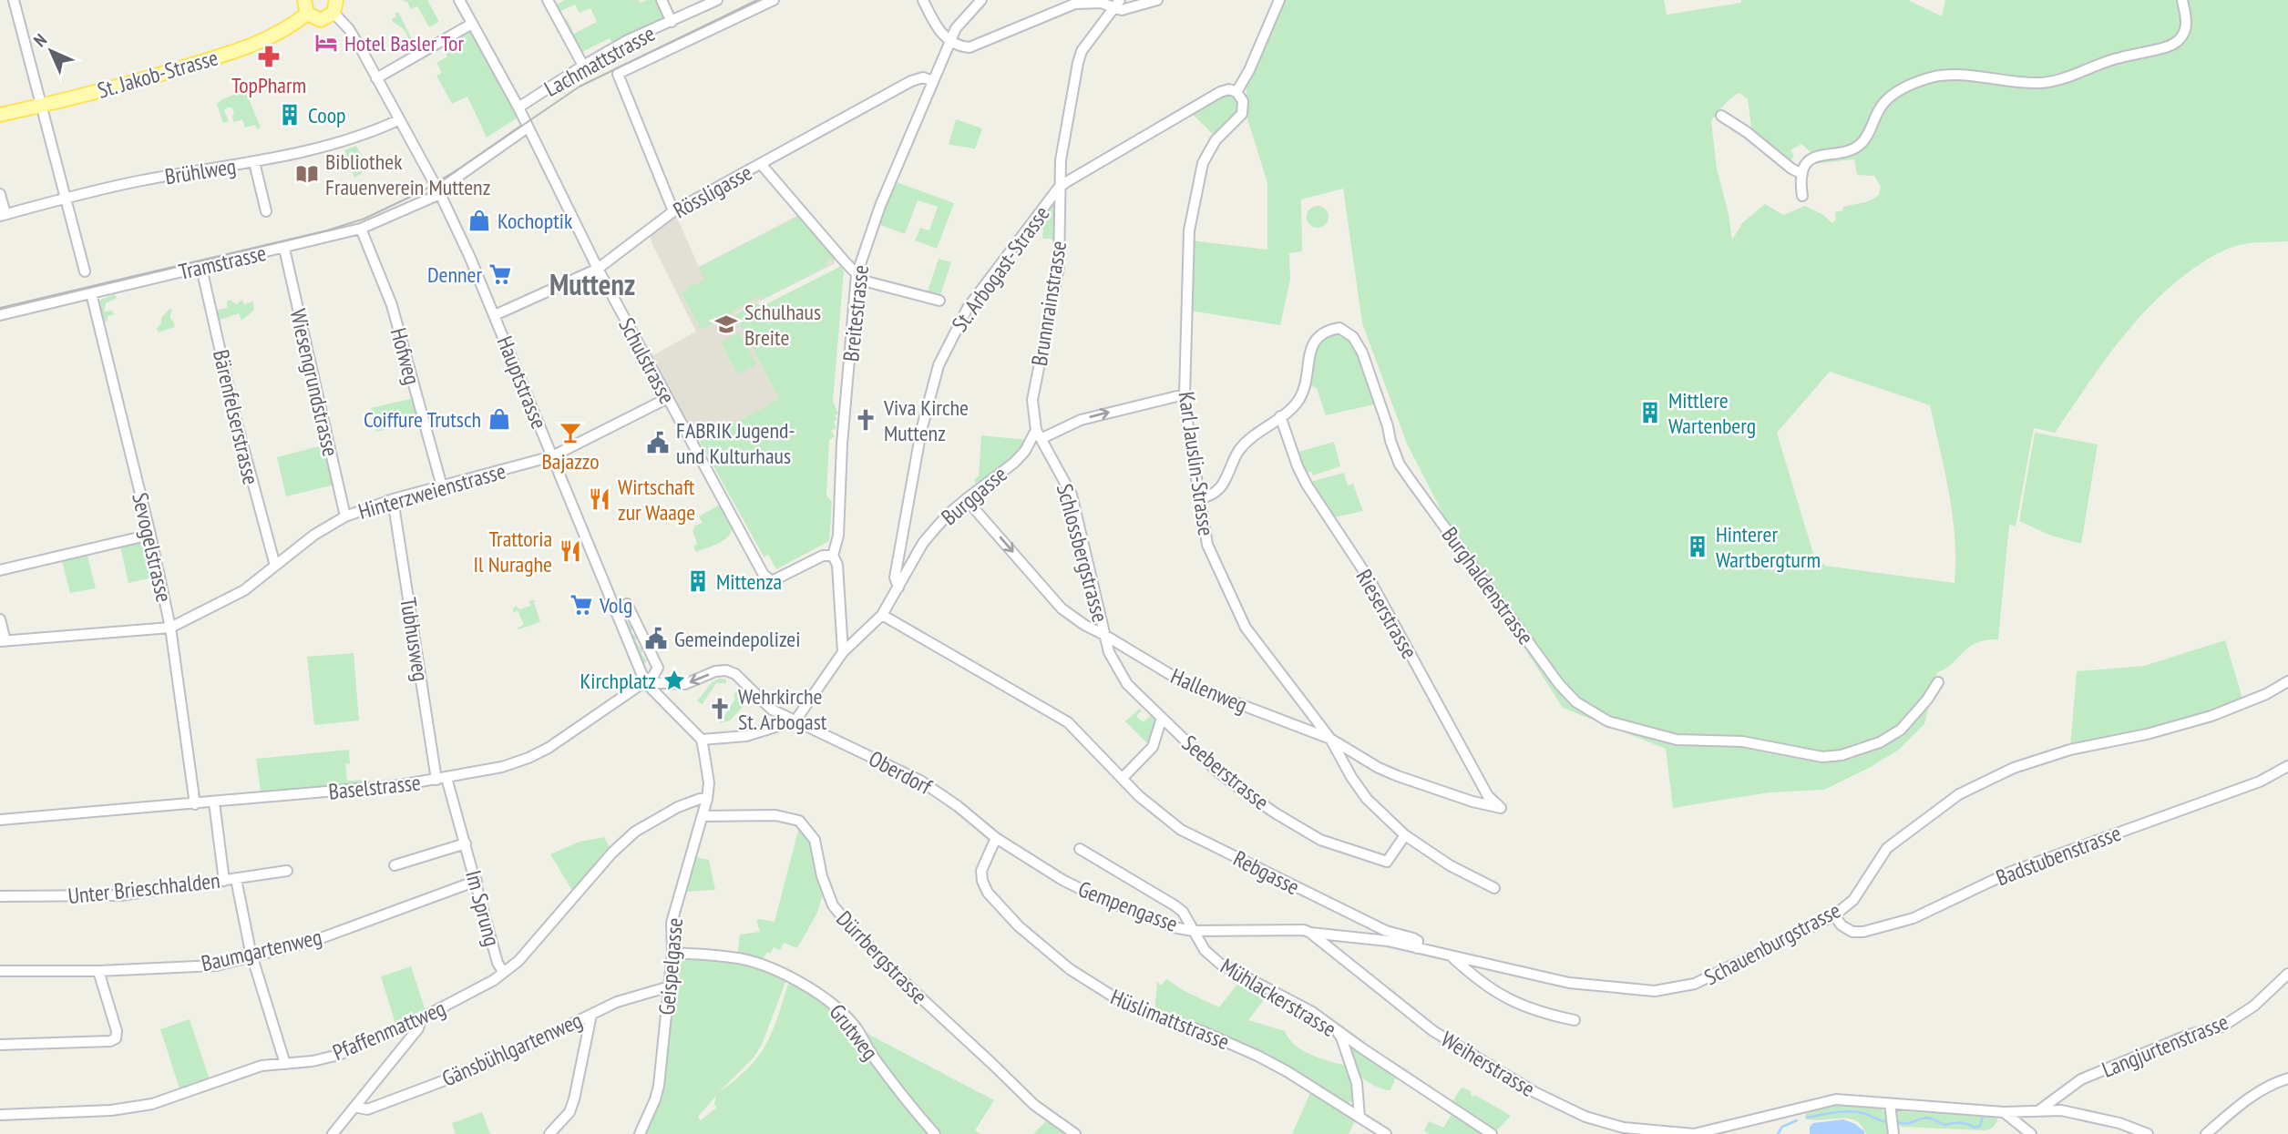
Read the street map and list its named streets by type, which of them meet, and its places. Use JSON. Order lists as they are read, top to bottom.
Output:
{
  "streets": {
    "main road": ["St. Jakob-Strasse"],
    "street": [
      "Lachmattstrasse",
      "Brühlweg",
      "Rössligasse",
      "Tramstrasse",
      "St. Arbogast-Strasse",
      "Brunnrainstrasse",
      "Breitestrasse",
      "Hofweg",
      "Schulstrasse",
      "Wiesengrundstrasse",
      "Hauptstrasse",
      "Bärenfelserstrasse",
      "Karl Jauslin-Strasse",
      "Hinterzweienstrasse",
      "Burggasse",
      "Sevogelstrasse",
      "Schlossbergstrasse",
      "Burghaldenstrasse",
      "Rieserstrasse",
      "Tubhusweg",
      "Hallenweg",
      "Oberdorf",
      "Seeberstrasse",
      "Baselstrasse",
      "Badstubenstrasse",
      "Rebgasse",
      "Unter Brieschhalden",
      "Gempengasse",
      "Im Sprung",
      "Schauenburgstrasse",
      "Baumgartenweg",
      "Dürrbergstrasse",
      "Geispelgasse",
      "Mühlackerstrasse",
      "Hüslimattstrasse",
      "Pfaffenmattweg",
      "Grutweg",
      "Langjurtenstrasse",
      "Gänsbühlgartenweg",
      "Weiherstrasse"
    ]
  },
  "crossings": [
    ["Lachmattstrasse", "Schulstrasse"],
    ["Brühlweg", "Hauptstrasse"],
    ["Rössligasse", "Breitestrasse"],
    ["Rössligasse", "Schulstrasse"],
    ["Rössligasse", "Hauptstrasse"],
    ["Tramstrasse", "Hofweg"],
    ["Tramstrasse", "Schulstrasse"],
    ["Tramstrasse", "Wiesengrundstrasse"],
    ["Tramstrasse", "Hauptstrasse"],
    ["Tramstrasse", "Bärenfelserstrasse"],
    ["Tramstrasse", "Sevogelstrasse"],
    ["St. Arbogast-Strasse", "Brunnrainstrasse"],
    ["St. Arbogast-Strasse", "Karl Jauslin-Strasse"],
    ["St. Arbogast-Strasse", "Burggasse"],
    ["Brunnrainstrasse", "Burggasse"],
    ["Brunnrainstrasse", "Schlossbergstrasse"],
    ["Breitestrasse", "Schulstrasse"],
    ["Breitestrasse", "Burggasse"],
    ["Hofweg", "Hinterzweienstrasse"],
    ["Schulstrasse", "Hinterzweienstrasse"],
    ["Wiesengrundstrasse", "Hinterzweienstrasse"],
    ["Hauptstrasse", "Hinterzweienstrasse"],
    ["Hauptstrasse", "Baselstrasse"],
    ["Bärenfelserstrasse", "Hinterzweienstrasse"],
    ["Karl Jauslin-Strasse", "Burghaldenstrasse"],
    ["Karl Jauslin-Strasse", "Hallenweg"],
    ["Hinterzweienstrasse", "Sevogelstrasse"],
    ["Hinterzweienstrasse", "Tubhusweg"],
    ["Burggasse", "Schlossbergstrasse"],
    ["Burggasse", "Hallenweg"],
    ["Burggasse", "Oberdorf"],
    ["Burggasse", "Rebgasse"],
    ["Sevogelstrasse", "Baselstrasse"],
    ["Schlossbergstrasse", "Hallenweg"],
    ["Schlossbergstrasse", "Seeberstrasse"],
    ["Burghaldenstrasse", "Rieserstrasse"],
    ["Rieserstrasse", "Hallenweg"],
    ["Tubhusweg", "Baselstrasse"],
    ["Tubhusweg", "Im Sprung"],
    ["Hallenweg", "Seeberstrasse"],
    ["Oberdorf", "Gempengasse"],
    ["Oberdorf", "Hüslimattstrasse"],
    ["Baselstrasse", "Im Sprung"],
    ["Badstubenstrasse", "Schauenburgstrasse"],
    ["Rebgasse", "Schauenburgstrasse"],
    ["Gempengasse", "Schauenburgstrasse"],
    ["Gempengasse", "Mühlackerstrasse"],
    ["Gempengasse", "Hüslimattstrasse"],
    ["Gempengasse", "Weiherstrasse"],
    ["Im Sprung", "Baumgartenweg"],
    ["Im Sprung", "Pfaffenmattweg"],
    ["Schauenburgstrasse", "Weiherstrasse"],
    ["Dürrbergstrasse", "Geispelgasse"],
    ["Geispelgasse", "Pfaffenmattweg"],
    ["Geispelgasse", "Grutweg"],
    ["Geispelgasse", "Gänsbühlgartenweg"],
    ["Langjurtenstrasse", "Weiherstrasse"]
  ],
  "districts": ["Muttenz"],
  "places": {
    "hotel": ["Hotel Basler Tor"],
    "pharmacy": ["TopPharm"],
    "building": [
      "Coop",
      "Mittlere Wartenberg",
      "Hinterer Wartbergturm",
      "Mittenza"
    ],
    "library": ["Bibliothek Frauenverein Muttenz"],
    "shop": ["Kochoptik", "Coiffure Trutsch"],
    "supermarket": ["Denner", "Volg"],
    "school or university": ["Schulhaus Breite"],
    "church": ["Viva Kirche Muttenz", "Wehrkirche St. Arbogast"],
    "bar": ["Bajazzo"],
    "public building": ["FABRIK Jugend- und Kulturhaus", "Gemeindepolizei"],
    "restaurant": ["Wirtschaft zur Waage", "Trattoria Il Nuraghe"],
    "place": ["Kirchplatz"]
  },
  "north": "top left"
}
